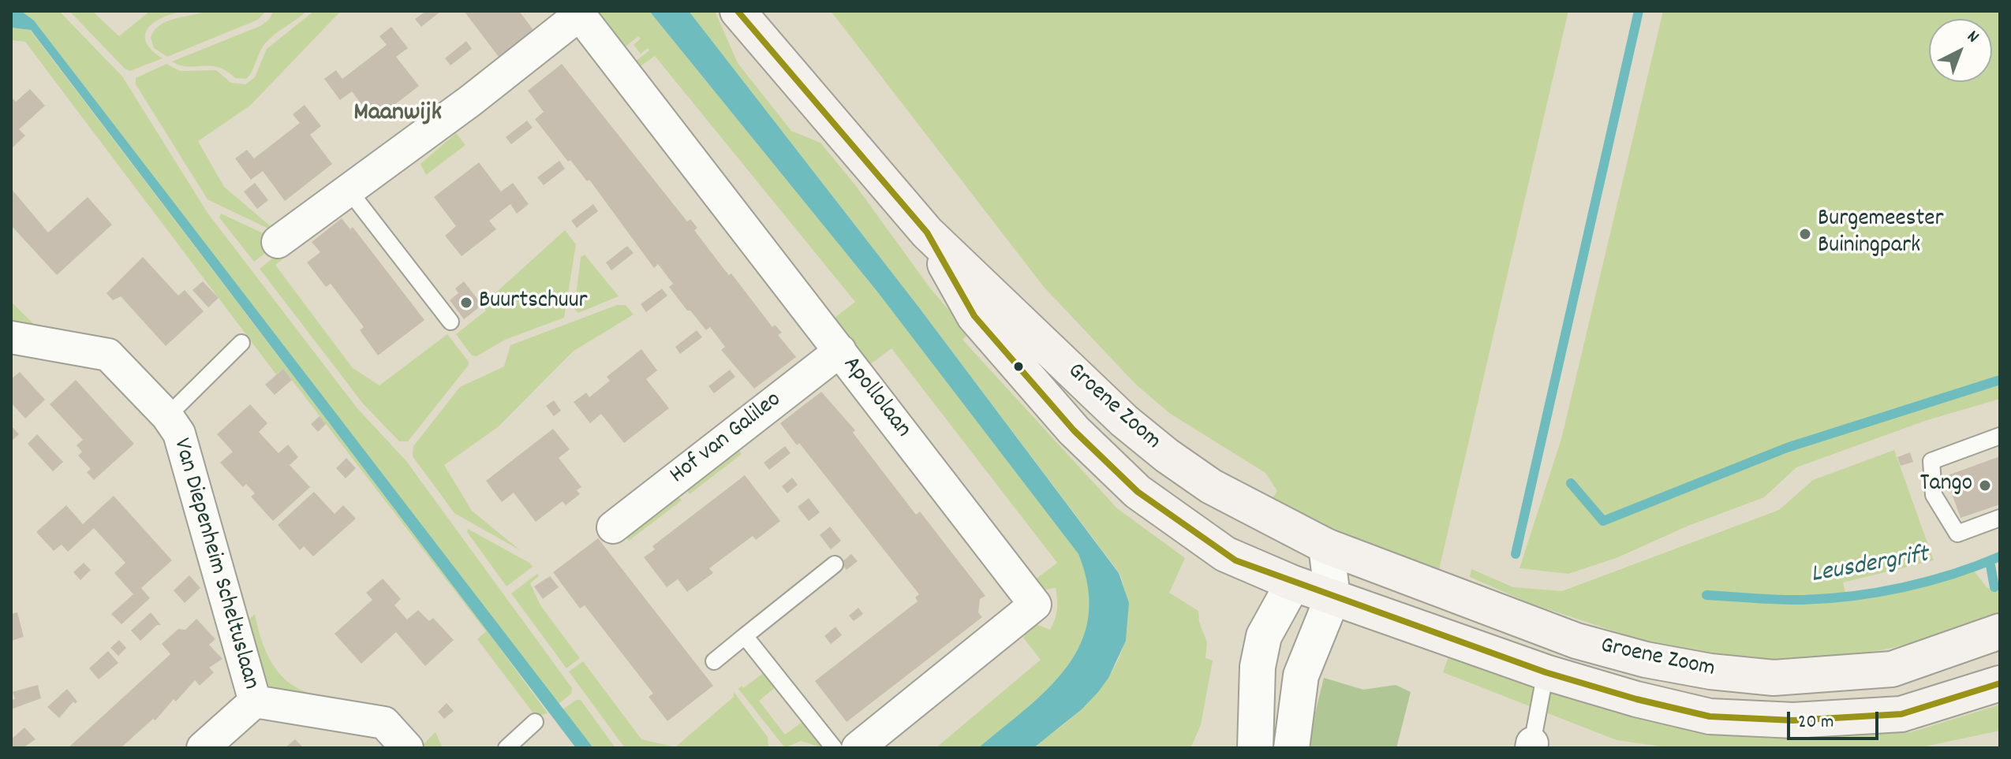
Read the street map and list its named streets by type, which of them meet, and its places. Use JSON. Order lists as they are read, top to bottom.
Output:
{
  "streets": {
    "main road": ["Groene Zoom"],
    "street": ["Apollolaan", "Hof van Galileo", "Van Diepenheim Scheltuslaan"]
  },
  "crossings": [
    ["Apollolaan", "Hof van Galileo"]
  ],
  "districts": ["Maanwijk"],
  "water": ["Leusdergrift"],
  "places": ["Burgemeester Buiningpark", "Buurtschuur", "Tango"],
  "scale_bar": "20 m",
  "north": "top right"
}
